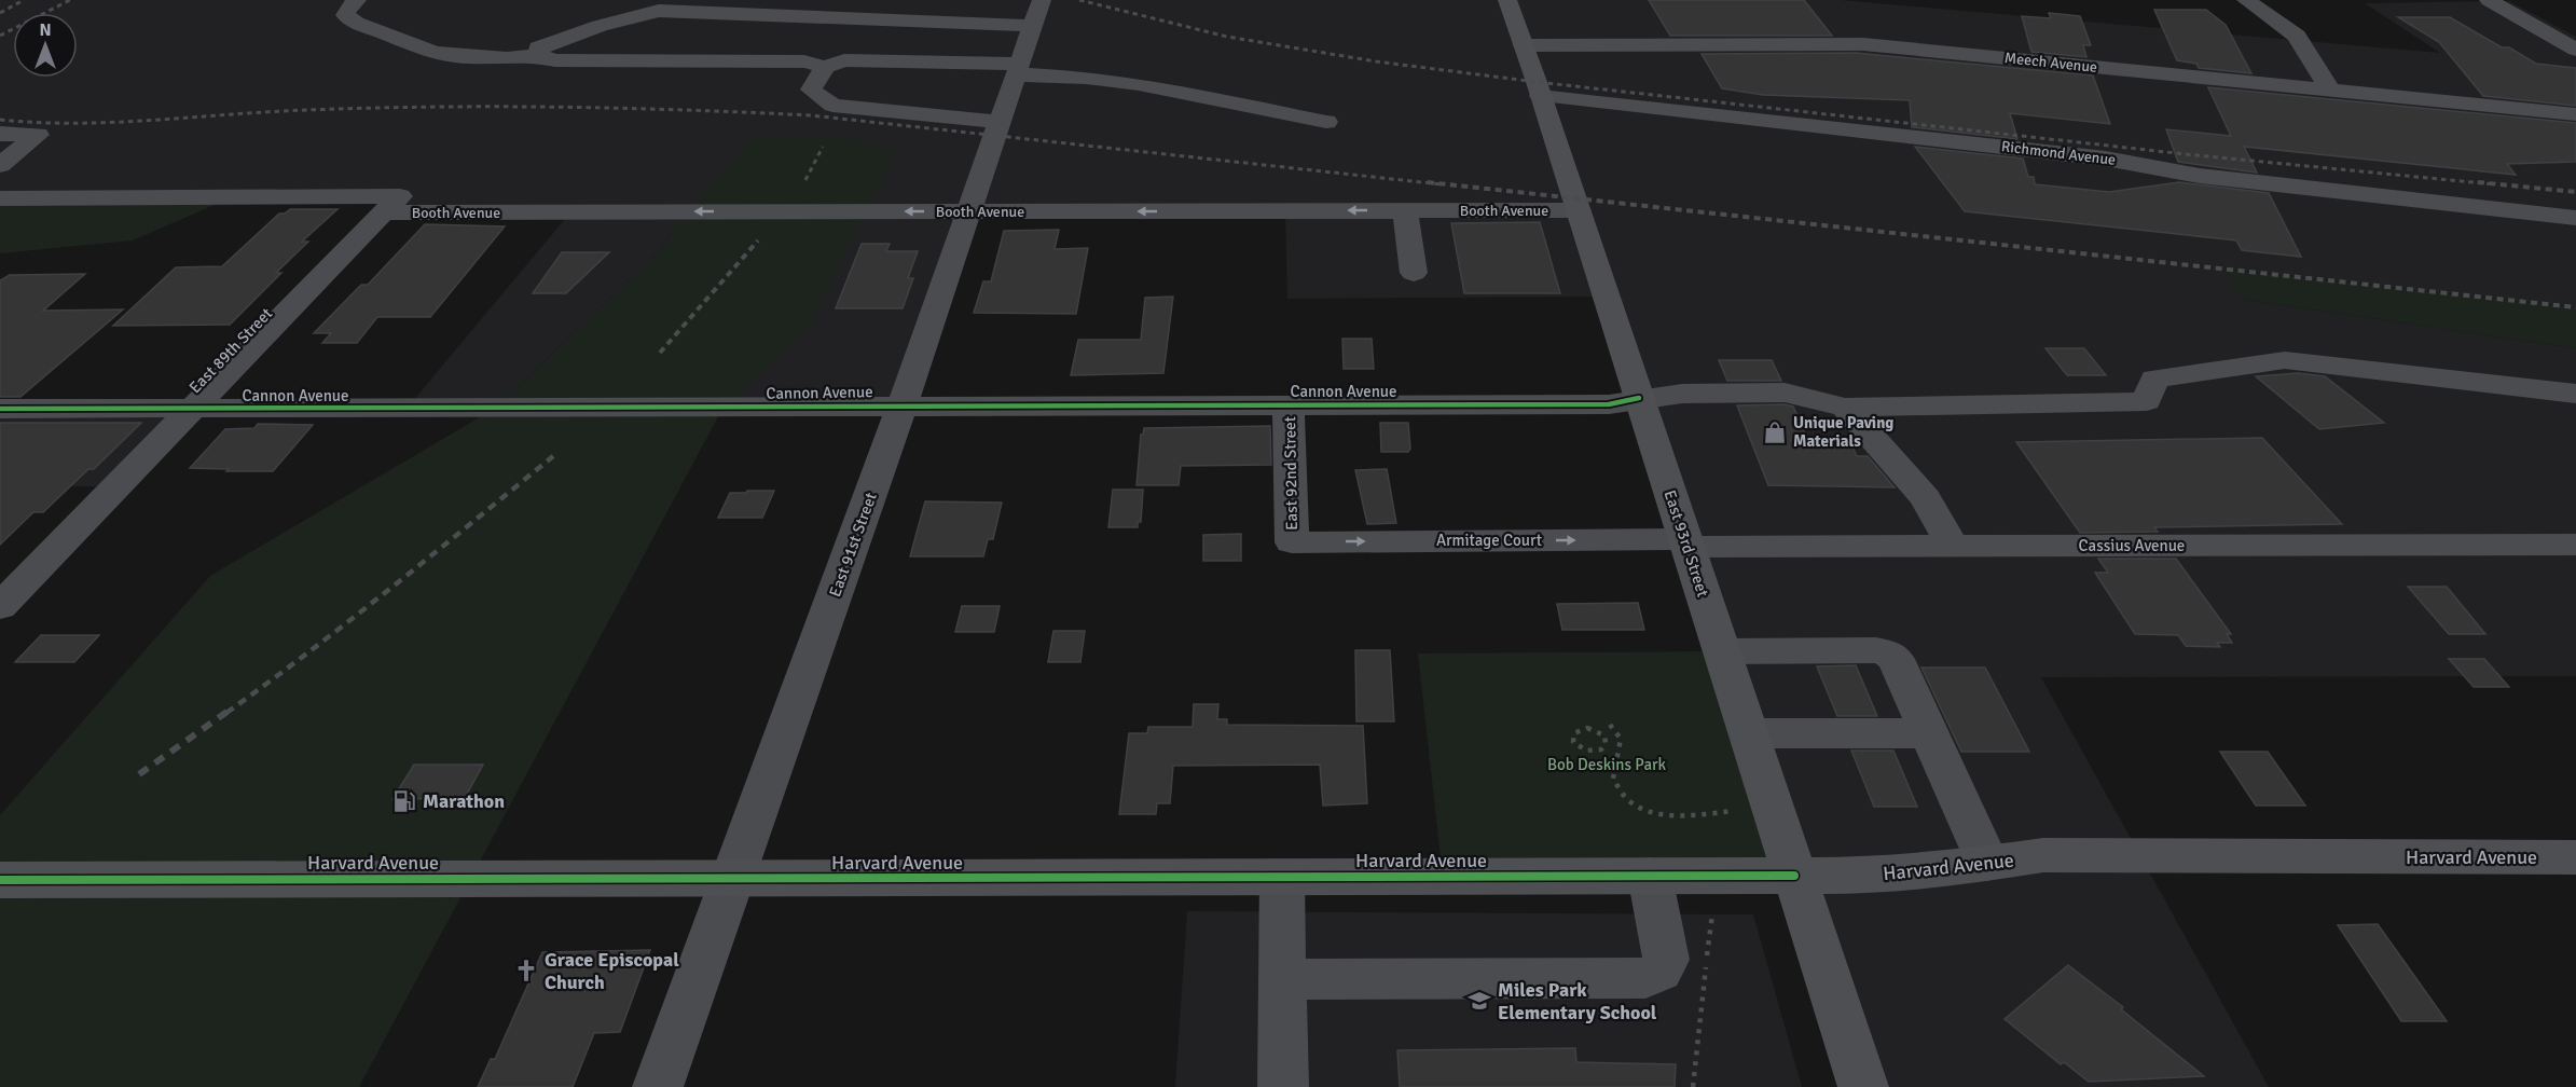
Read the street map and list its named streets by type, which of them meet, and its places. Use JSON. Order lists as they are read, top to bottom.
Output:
{
  "streets": {
    "main road": ["East 93rd Street", "Harvard Avenue"],
    "street": [
      "Meech Avenue",
      "Richmond Avenue",
      "Booth Avenue",
      "East 89th Street",
      "Cannon Avenue",
      "East 92nd Street",
      "Armitage Court",
      "East 91st Street",
      "Cassius Avenue"
    ]
  },
  "crossings": [
    ["Meech Avenue", "East 93rd Street"],
    ["Richmond Avenue", "East 93rd Street"],
    ["Booth Avenue", "East 89th Street"],
    ["Booth Avenue", "East 93rd Street"],
    ["Booth Avenue", "East 91st Street"],
    ["East 89th Street", "Cannon Avenue"],
    ["Cannon Avenue", "East 92nd Street"],
    ["Cannon Avenue", "East 93rd Street"],
    ["Cannon Avenue", "East 91st Street"],
    ["East 92nd Street", "Armitage Court"],
    ["Armitage Court", "East 93rd Street"],
    ["Armitage Court", "Cassius Avenue"],
    ["East 93rd Street", "Cassius Avenue"],
    ["East 93rd Street", "Harvard Avenue"],
    ["East 91st Street", "Harvard Avenue"]
  ],
  "one_way": ["Armitage Court"],
  "parks": ["Bob Deskins Park"],
  "places": {
    "shop": ["Unique Paving Materials"],
    "fuel station": ["Marathon"],
    "church": ["Grace Episcopal Church"],
    "school or university": ["Miles Park Elementary School"]
  },
  "north": "top"
}
